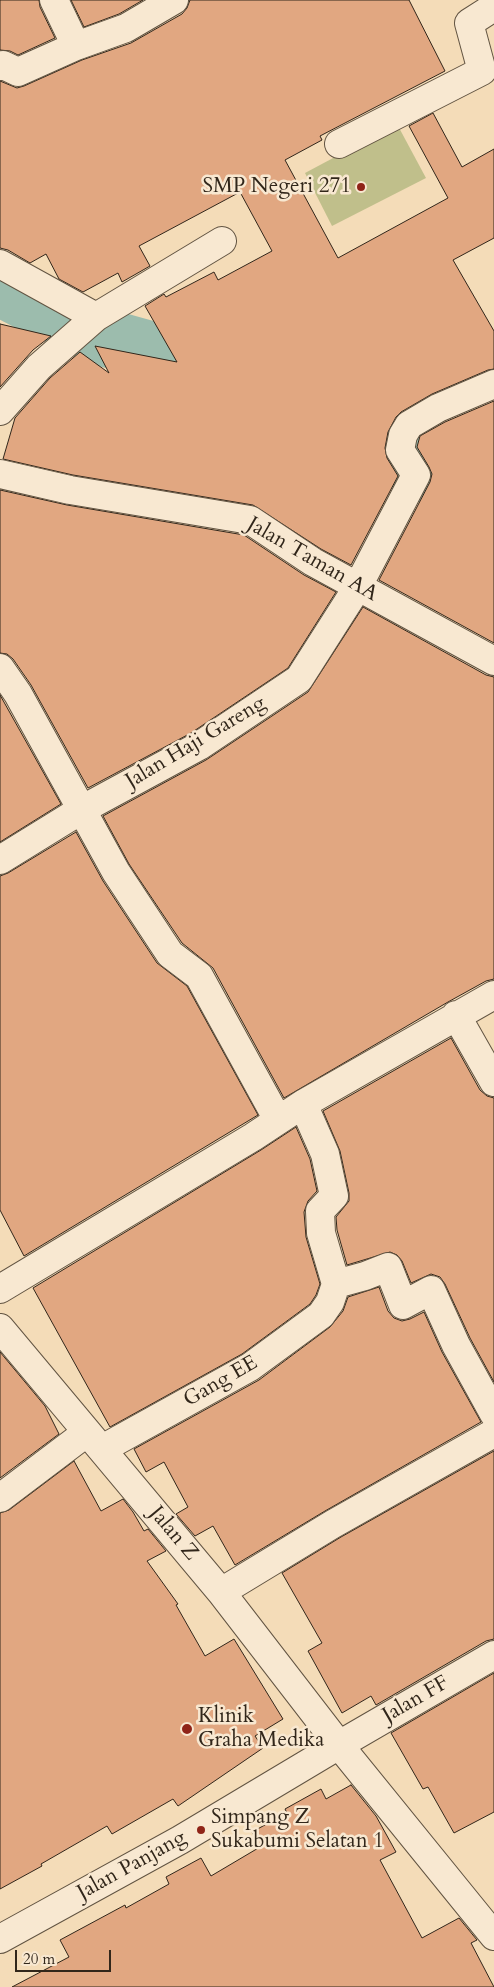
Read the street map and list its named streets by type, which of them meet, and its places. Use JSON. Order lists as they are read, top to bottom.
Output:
{
  "streets": {
    "street": [
      "Jalan Taman AA",
      "Jalan Haji Gareng",
      "Gang EE",
      "Jalan Z",
      "Jalan FF",
      "Jalan Panjang"
    ]
  },
  "crossings": [
    ["Jalan Taman AA", "Jalan Haji Gareng"],
    ["Gang EE", "Jalan Z"],
    ["Jalan Z", "Jalan FF"],
    ["Jalan Z", "Jalan Panjang"],
    ["Jalan FF", "Jalan Panjang"]
  ],
  "places": ["SMP Negeri 271", "Klinik Graha Medika", "Simpang Z Sukabumi Selatan 1"],
  "scale_bar": "20 m"
}
